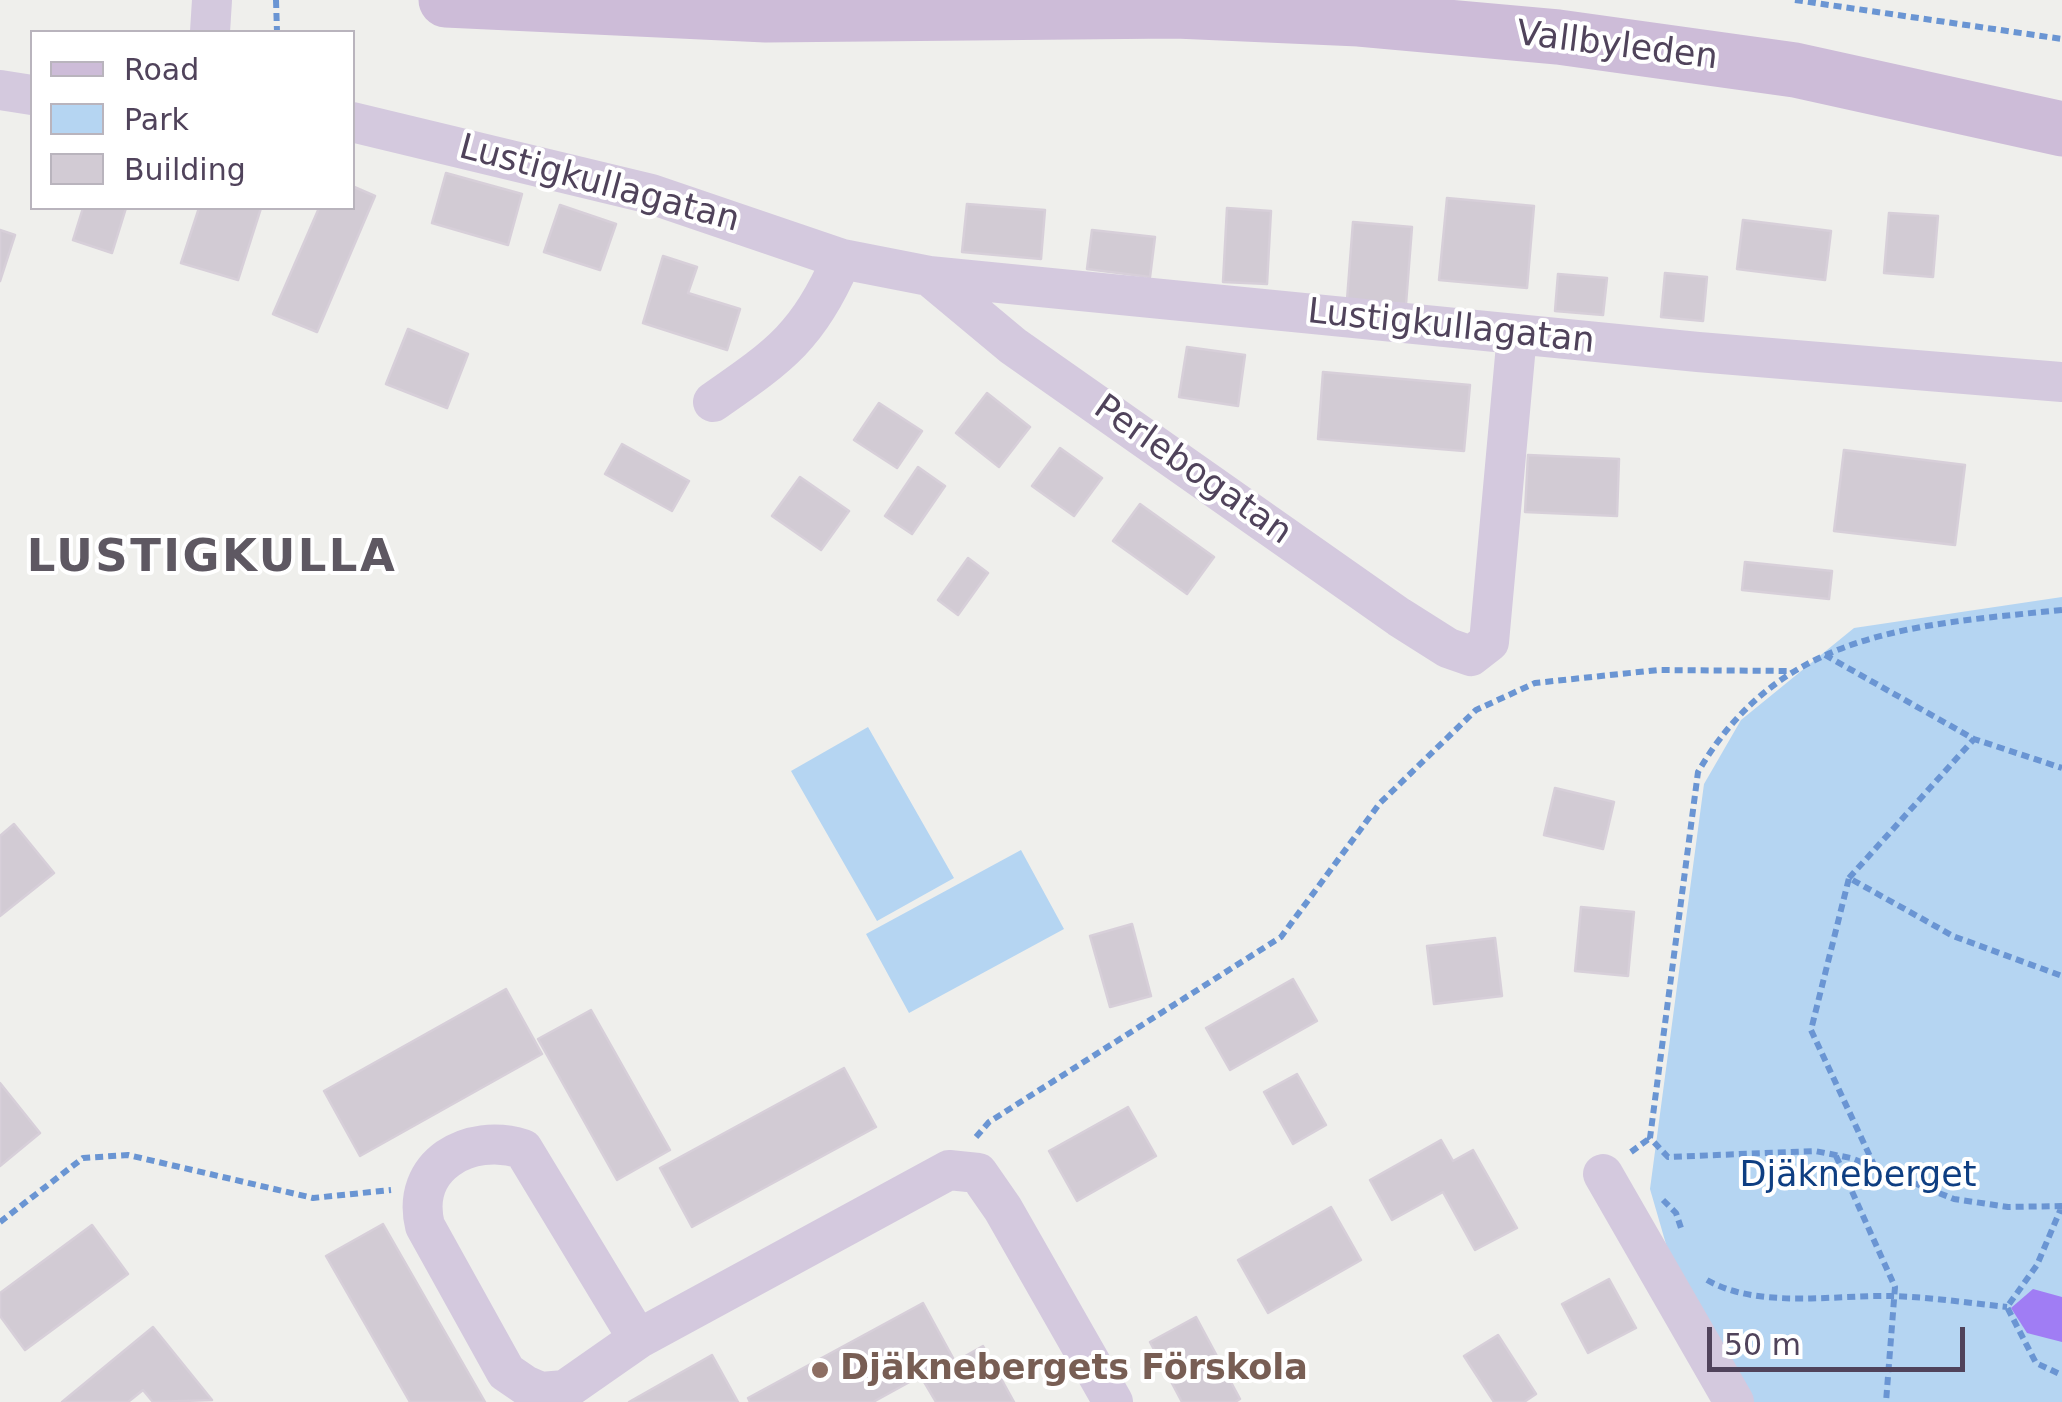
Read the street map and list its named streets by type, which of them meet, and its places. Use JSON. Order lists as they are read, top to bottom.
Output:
{
  "streets": {
    "main road": ["Vallbyleden"],
    "street": ["Lustigkullagatan", "Perlebogatan"]
  },
  "crossings": [
    ["Lustigkullagatan", "Perlebogatan"]
  ],
  "districts": ["LUSTIGKULLA"],
  "parks": ["Djäkneberget"],
  "places": ["Djäknebergets Förskola"],
  "legend": ["Road", "Park", "Building"],
  "scale_bar": "50 m"
}
